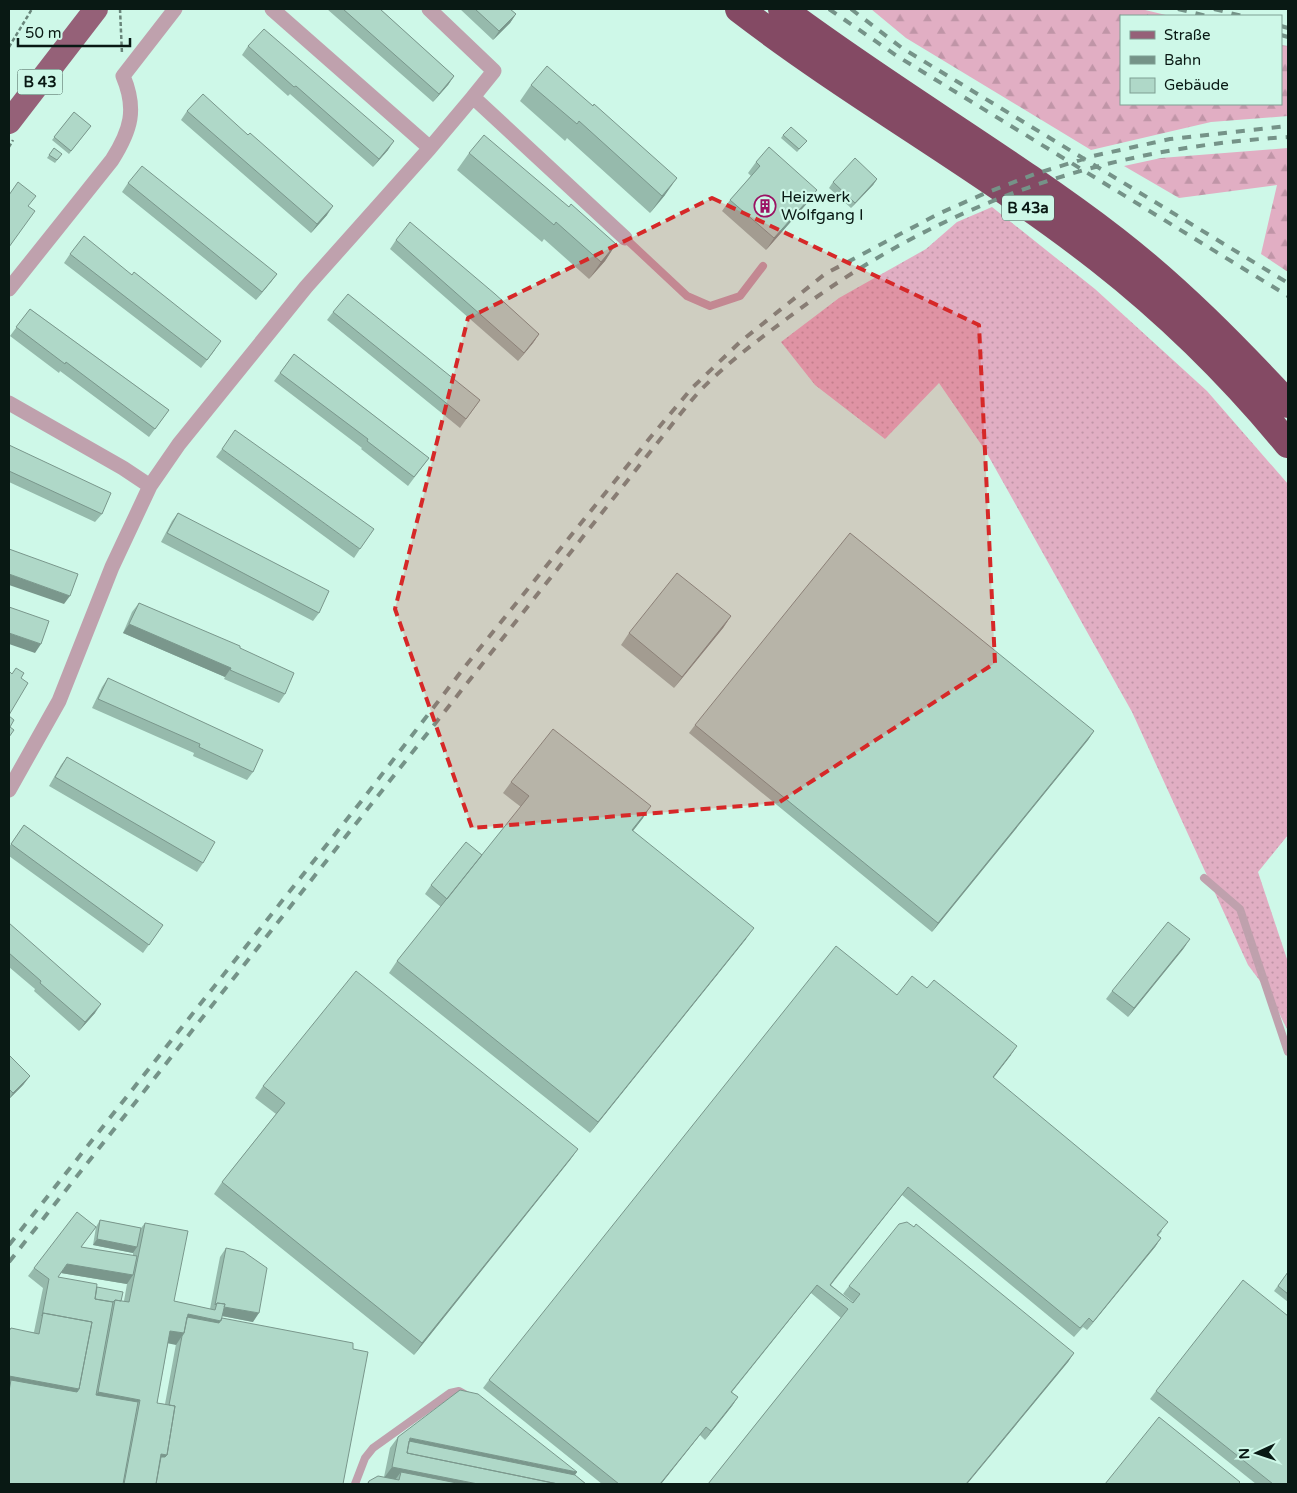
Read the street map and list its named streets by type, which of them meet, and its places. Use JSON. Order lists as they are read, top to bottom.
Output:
{
  "streets": {
    "highway": ["B 43a"],
    "main road": ["B 43"]
  },
  "places": {
    "building": ["Heizwerk Wolfgang I"]
  },
  "legend": ["Straße", "Bahn", "Gebäude"],
  "scale_bar": "50 m",
  "north": "left"
}
